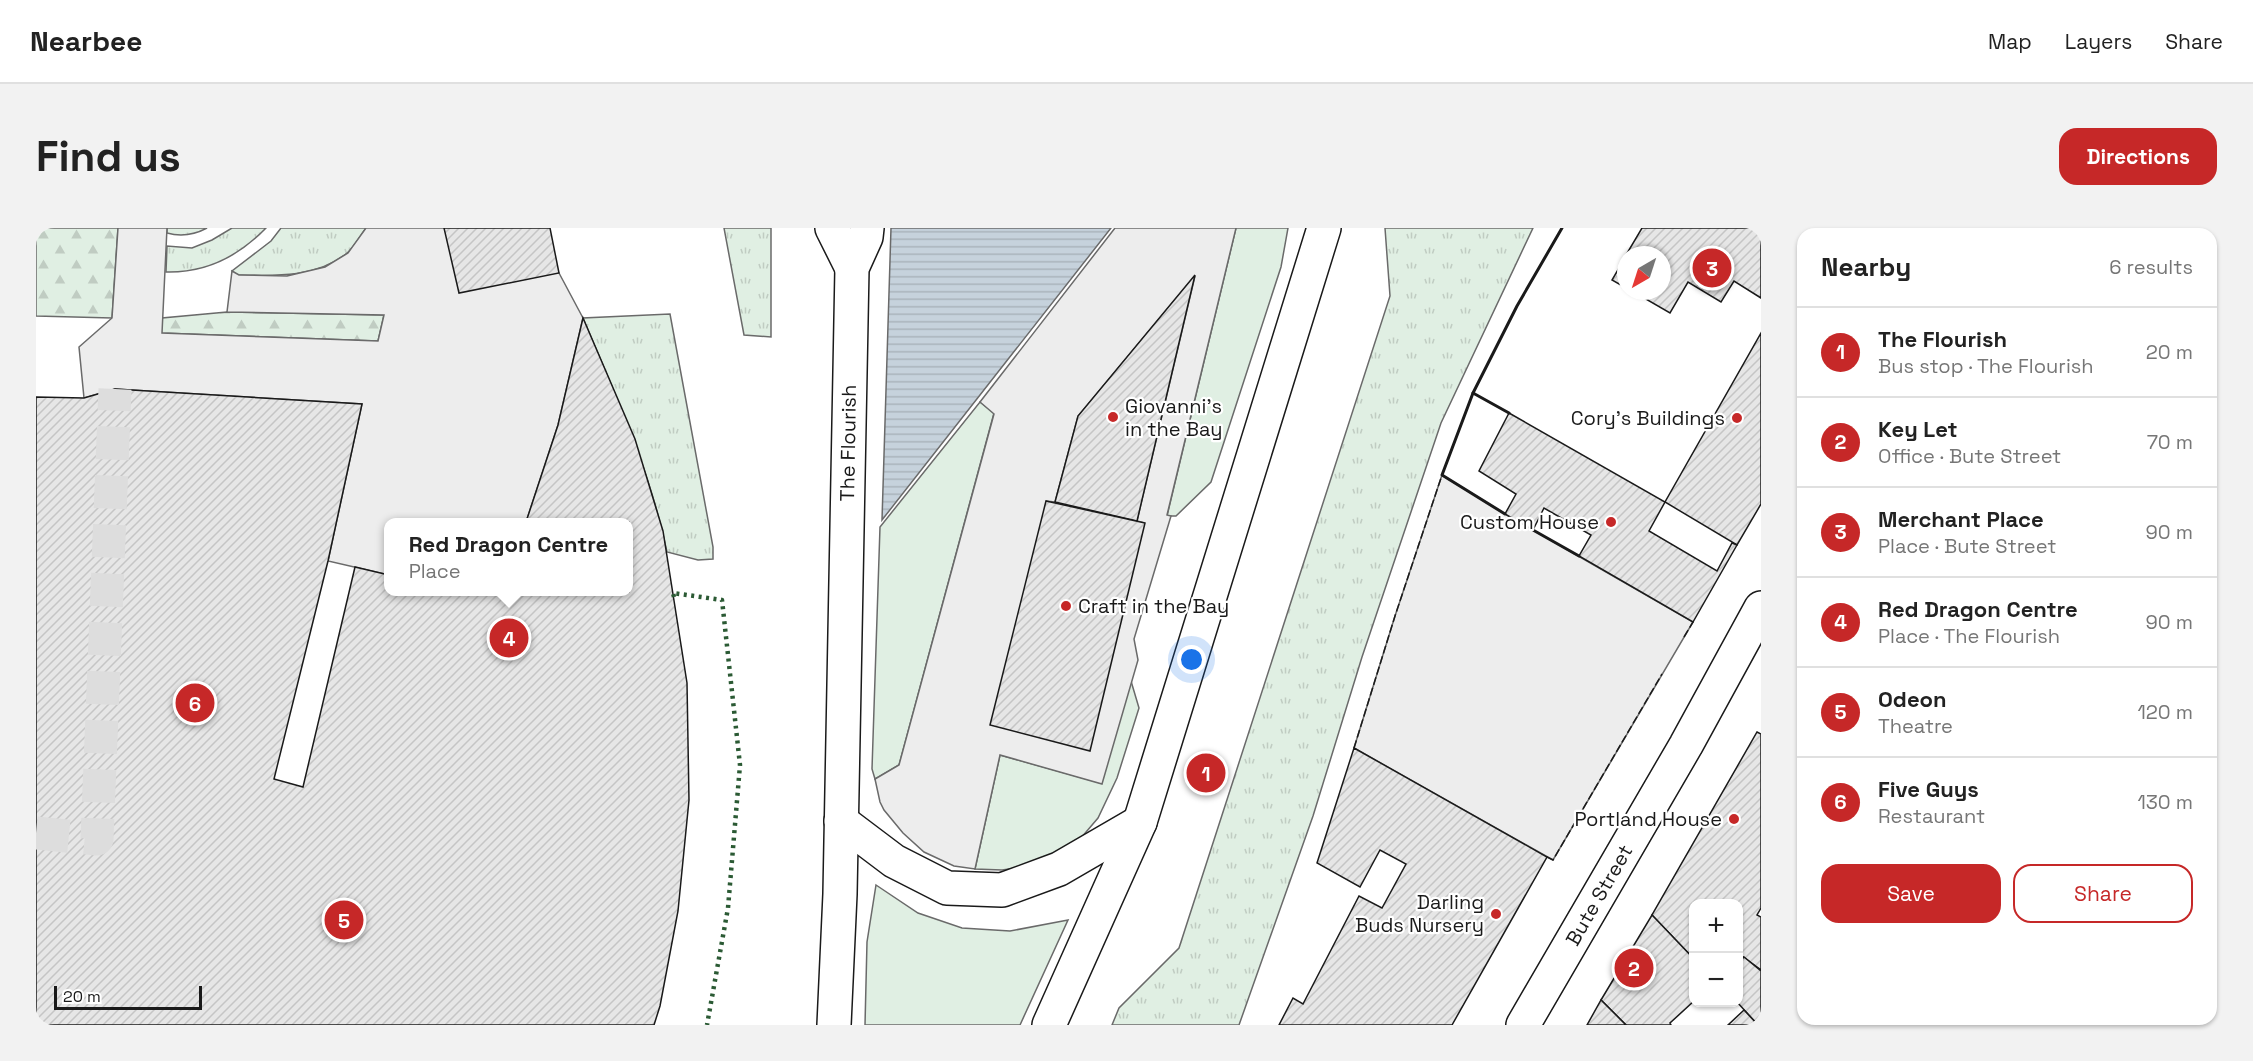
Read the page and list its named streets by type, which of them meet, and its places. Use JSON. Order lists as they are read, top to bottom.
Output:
{
  "streets": {
    "main road": ["The Flourish", "Bute Street"]
  },
  "places": [
    "Giovanni's in the Bay",
    "Cory's Buildings",
    "Custom House",
    "Craft in the Bay",
    "Portland House",
    "Darling Buds Nursery"
  ],
  "scale_bar": "20 m",
  "north": "bottom left",
  "page": {
    "header": "Nearbee",
    "nav": ["Map", "Layers", "Share"],
    "buttons": [
      "Directions",
      ["Save", "Share"]
    ],
    "title": "Find us",
    "heading": ["Nearby", "6 results"],
    "pins": [
      "3",
      "4",
      "6",
      "1",
      "5",
      "2"
    ],
    "list": [
      {
        "mark": "1",
        "name": "The Flourish",
        "note": "Bus stop · The Flourish",
        "value": "20 m"
      },
      {
        "mark": "2",
        "name": "Key Let",
        "note": "Office · Bute Street",
        "value": "70 m"
      },
      {
        "mark": "3",
        "name": "Merchant Place",
        "note": "Place · Bute Street",
        "value": "90 m"
      },
      {
        "mark": "4",
        "name": "Red Dragon Centre",
        "note": "Place · The Flourish",
        "value": "90 m"
      },
      {
        "mark": "5",
        "name": "Odeon",
        "note": "Theatre",
        "value": "120 m"
      },
      {
        "mark": "6",
        "name": "Five Guys",
        "note": "Restaurant",
        "value": "130 m"
      }
    ],
    "popup": ["Red Dragon Centre", "Place"],
    "map_buttons": ["+", "−"],
    "scale": "20 m"
  }
}
